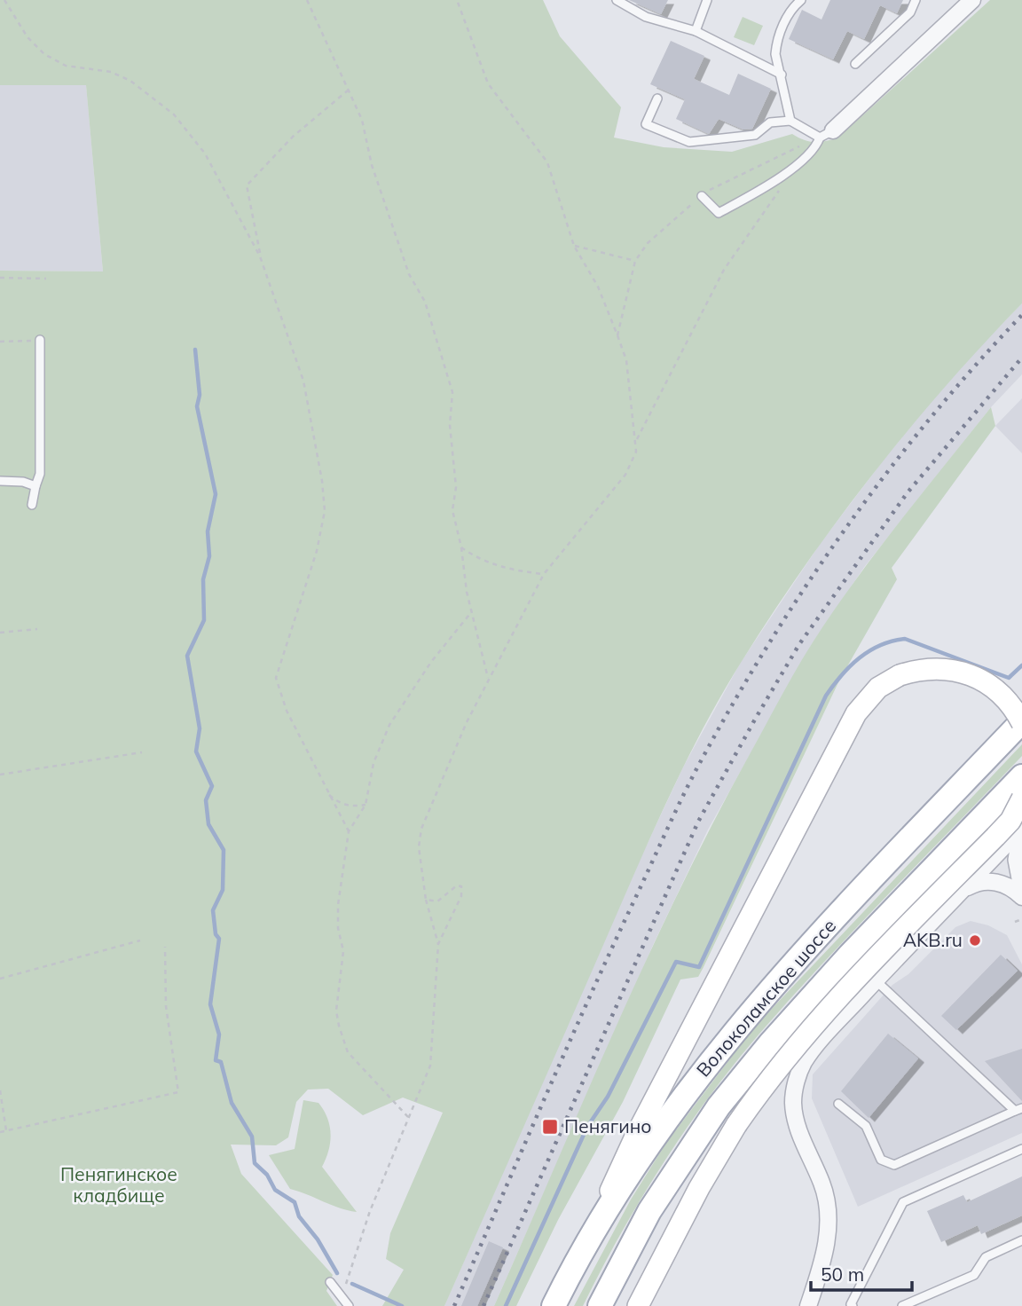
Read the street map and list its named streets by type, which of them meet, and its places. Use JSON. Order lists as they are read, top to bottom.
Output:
{
  "streets": {
    "main road": ["Волоколамское шоссе"]
  },
  "parks": ["Пенягинское кладбище"],
  "places": {
    "other": ["AKB.ru"],
    "transit": ["Пенягино"]
  },
  "scale_bar": "50 m"
}
